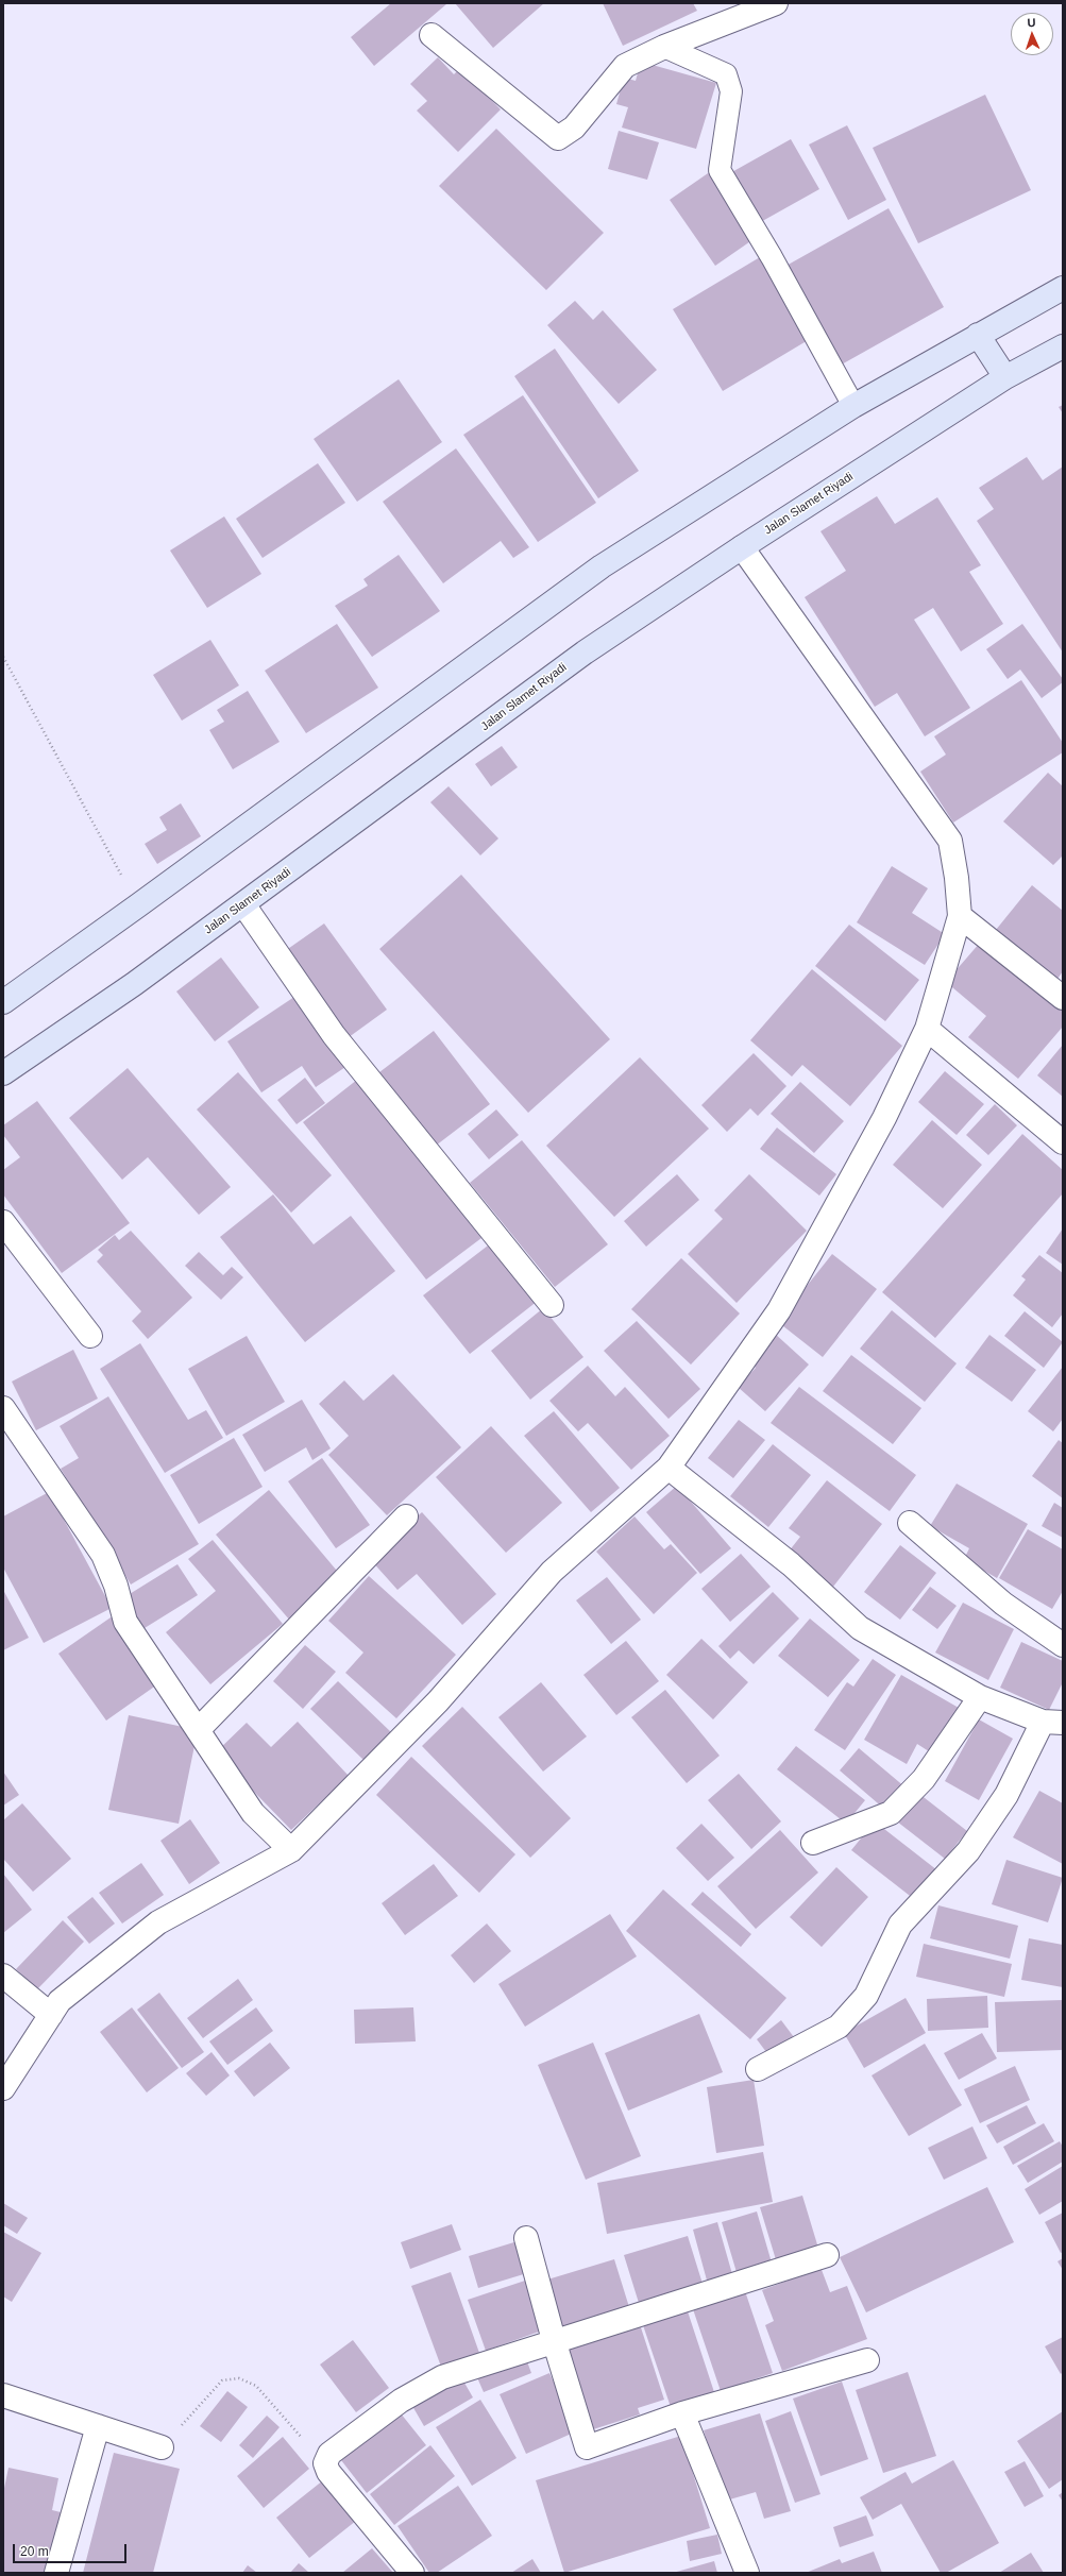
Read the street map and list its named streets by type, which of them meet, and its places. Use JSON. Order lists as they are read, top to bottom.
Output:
{
  "streets": {
    "main road": ["Jalan Slamet Riyadi"]
  },
  "scale_bar": "20 m",
  "north": "top"
}
